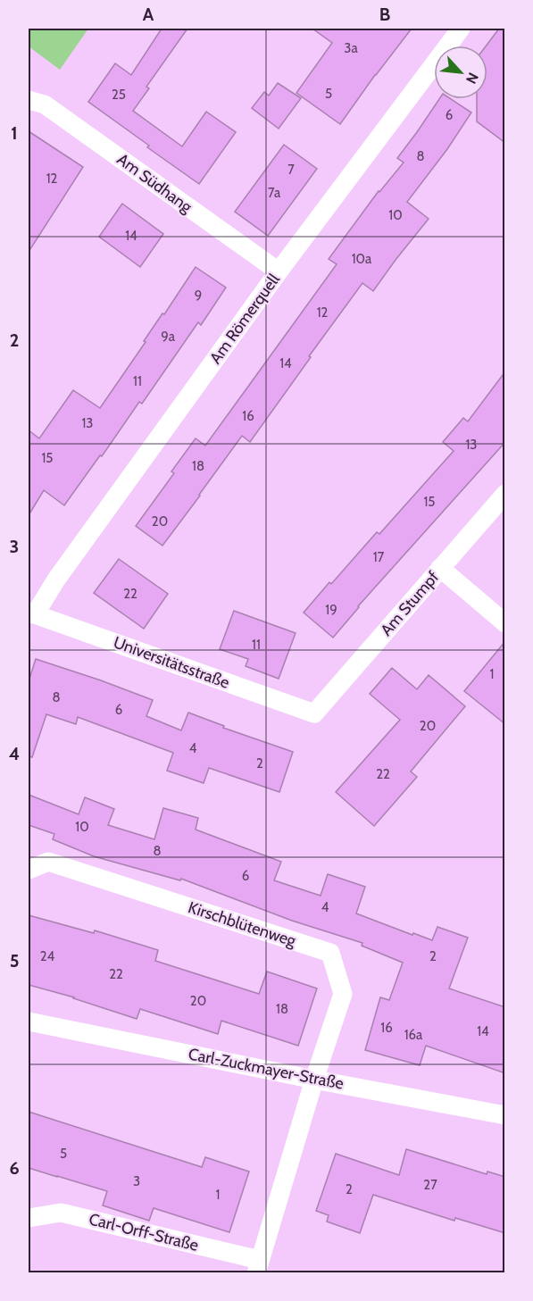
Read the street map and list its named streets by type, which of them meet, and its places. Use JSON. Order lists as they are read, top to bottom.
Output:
{
  "streets": {
    "street": [
      "Am Südhang",
      "Am Römerquell",
      "Am Stumpf",
      "Universitätsstraße",
      "Kirschblütenweg",
      "Carl-Zuckmayer-Straße",
      "Carl-Orff-Straße"
    ]
  },
  "crossings": [
    ["Am Südhang", "Am Römerquell"],
    ["Am Römerquell", "Universitätsstraße"],
    ["Am Stumpf", "Universitätsstraße"],
    ["Kirschblütenweg", "Carl-Zuckmayer-Straße"],
    ["Kirschblütenweg", "Carl-Orff-Straße"],
    ["Carl-Zuckmayer-Straße", "Carl-Orff-Straße"]
  ],
  "house_numbers": [
    "3a",
    "5",
    "25",
    "6",
    "8",
    "7",
    "12",
    "7a",
    "10",
    "14",
    "10a",
    "9",
    "12",
    "9a",
    "14",
    "11",
    "16",
    "13",
    "13",
    "15",
    "18",
    "15",
    "20",
    "17",
    "22",
    "19",
    "11",
    "1",
    "8",
    "6",
    "20",
    "4",
    "2",
    "22",
    "10",
    "8",
    "6",
    "4",
    "24",
    "2",
    "22",
    "20",
    "18",
    "16",
    "14",
    "16a",
    "5",
    "3",
    "27",
    "2",
    "1"
  ],
  "north": "bottom right",
  "grid": {
    "columns": ["A", "B"],
    "rows": [
      "1",
      "2",
      "3",
      "4",
      "5",
      "6"
    ]
  }
}
